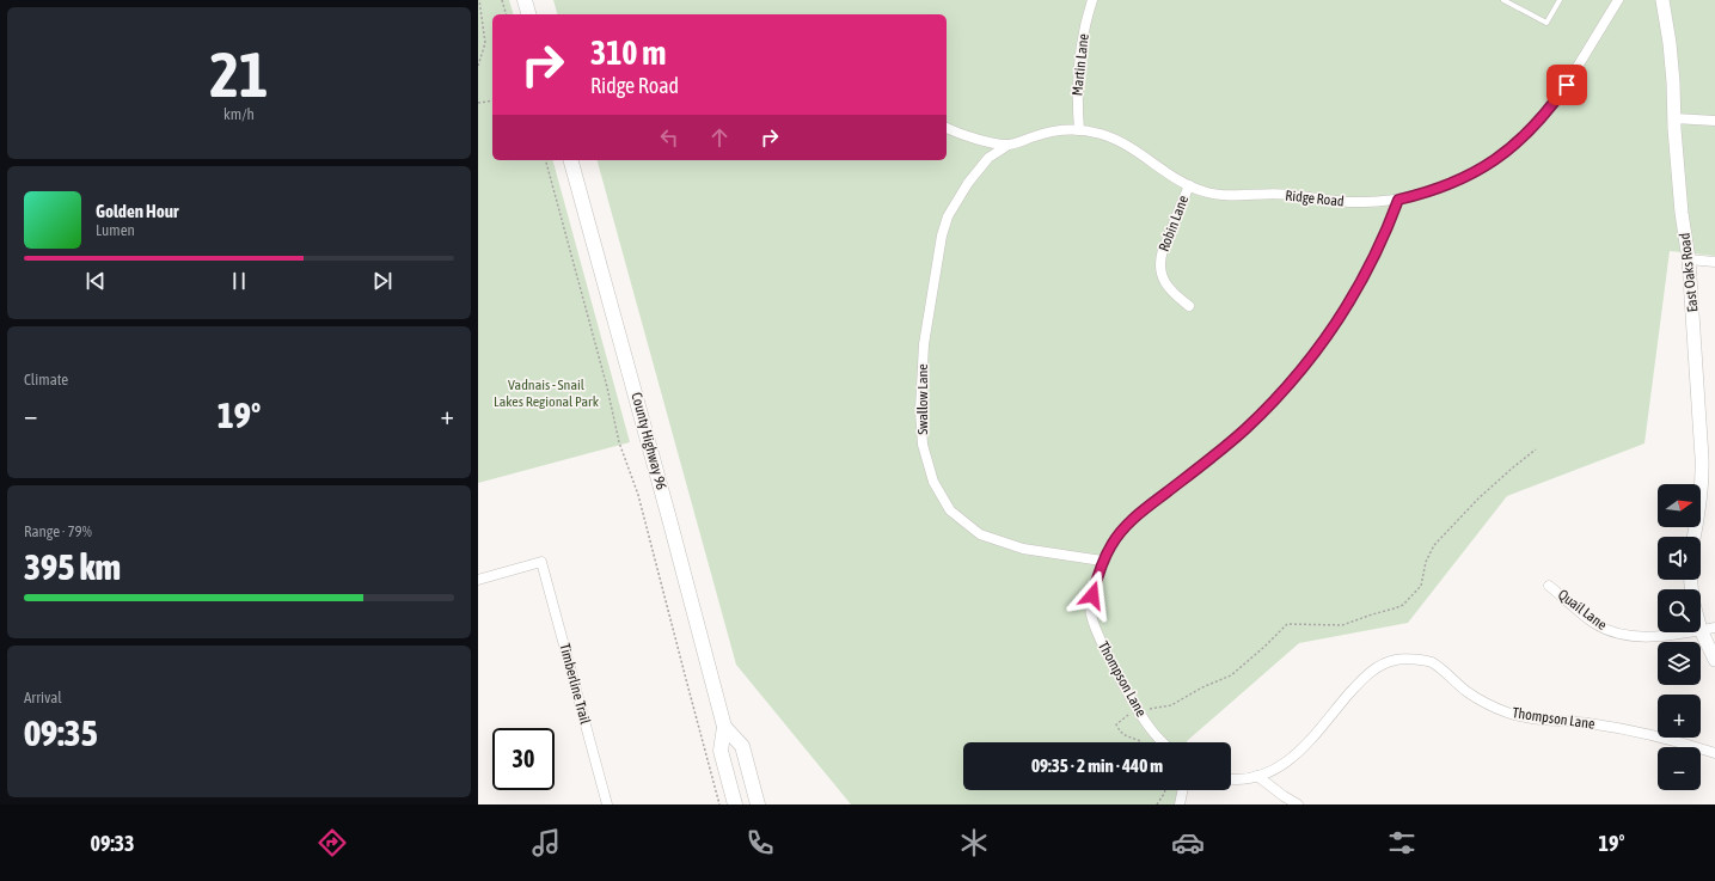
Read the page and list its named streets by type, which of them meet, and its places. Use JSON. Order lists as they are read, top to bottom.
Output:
{
  "streets": {
    "main road": ["County Highway 96"],
    "street": [
      "Martin Lane",
      "Ridge Road",
      "Robin Lane",
      "East Oaks Road",
      "Swallow Lane",
      "Quail Lane",
      "Thompson Lane",
      "Timberline Trail"
    ]
  },
  "crossings": [
    ["Martin Lane", "Ridge Road"],
    ["Ridge Road", "Robin Lane"],
    ["Ridge Road", "Swallow Lane"],
    ["Ridge Road", "Thompson Lane"],
    ["Swallow Lane", "Thompson Lane"]
  ],
  "parks": ["Vadnais - Snail Lakes Regional Park"],
  "north": "right",
  "page": {
    "tile": [
      ["21", "km/h"],
      "Climate",
      ["Range · 79%", "395 km"],
      ["Arrival", "09:35"]
    ],
    "turn": ["310 m", "Ridge Road"],
    "song": ["Golden Hour", "Lumen"],
    "heat": ["−", "19°", "+"],
    "map_buttons": ["+", "−"],
    "limit": "30",
    "trip": "09:35 · 2 min · 440 m",
    "tabs": ["09:33", "19°"]
  }
}
